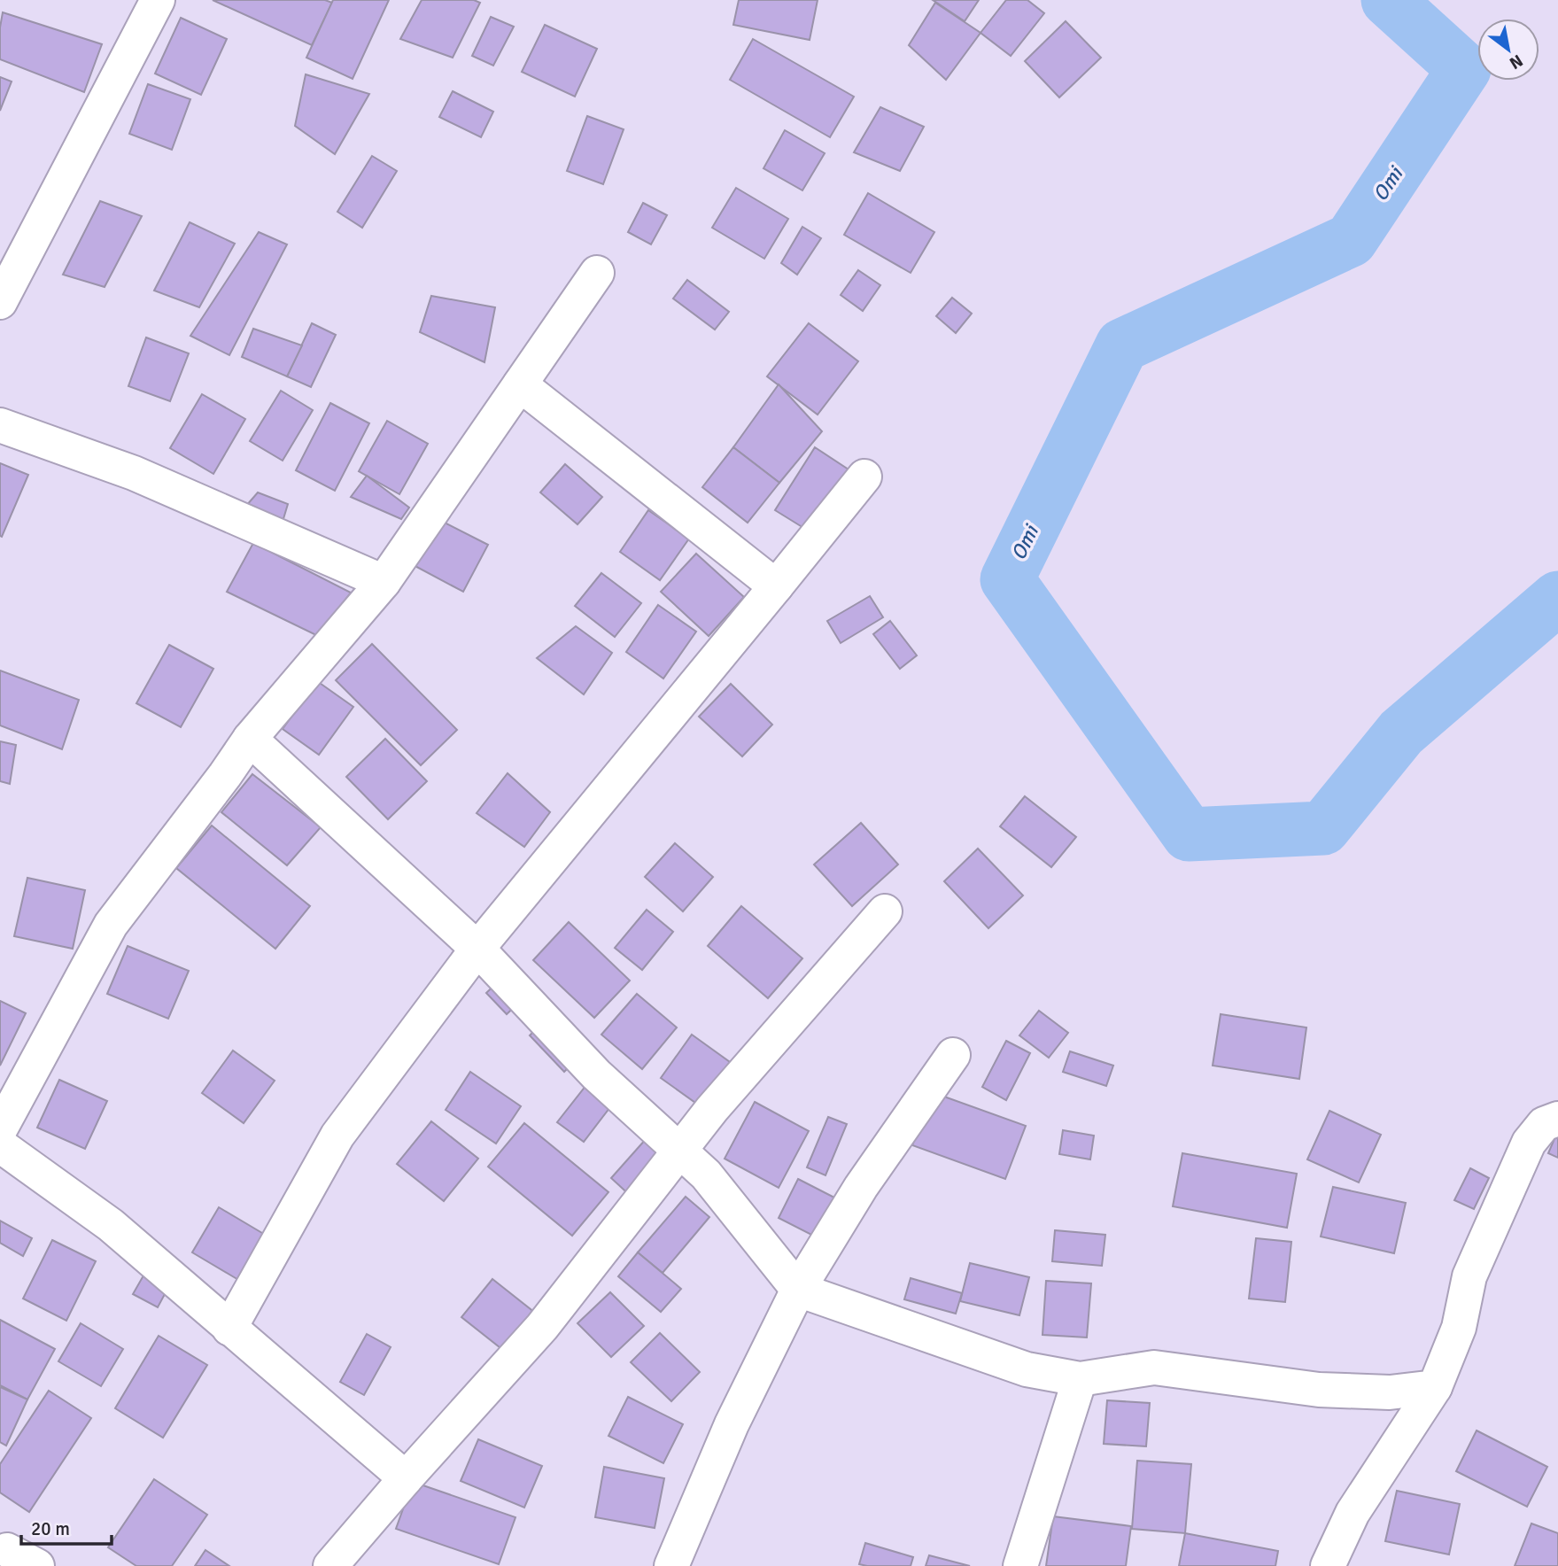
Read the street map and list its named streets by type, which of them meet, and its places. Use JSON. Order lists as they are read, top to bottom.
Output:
{
  "water": ["Omi"],
  "scale_bar": "20 m",
  "north": "bottom right"
}
